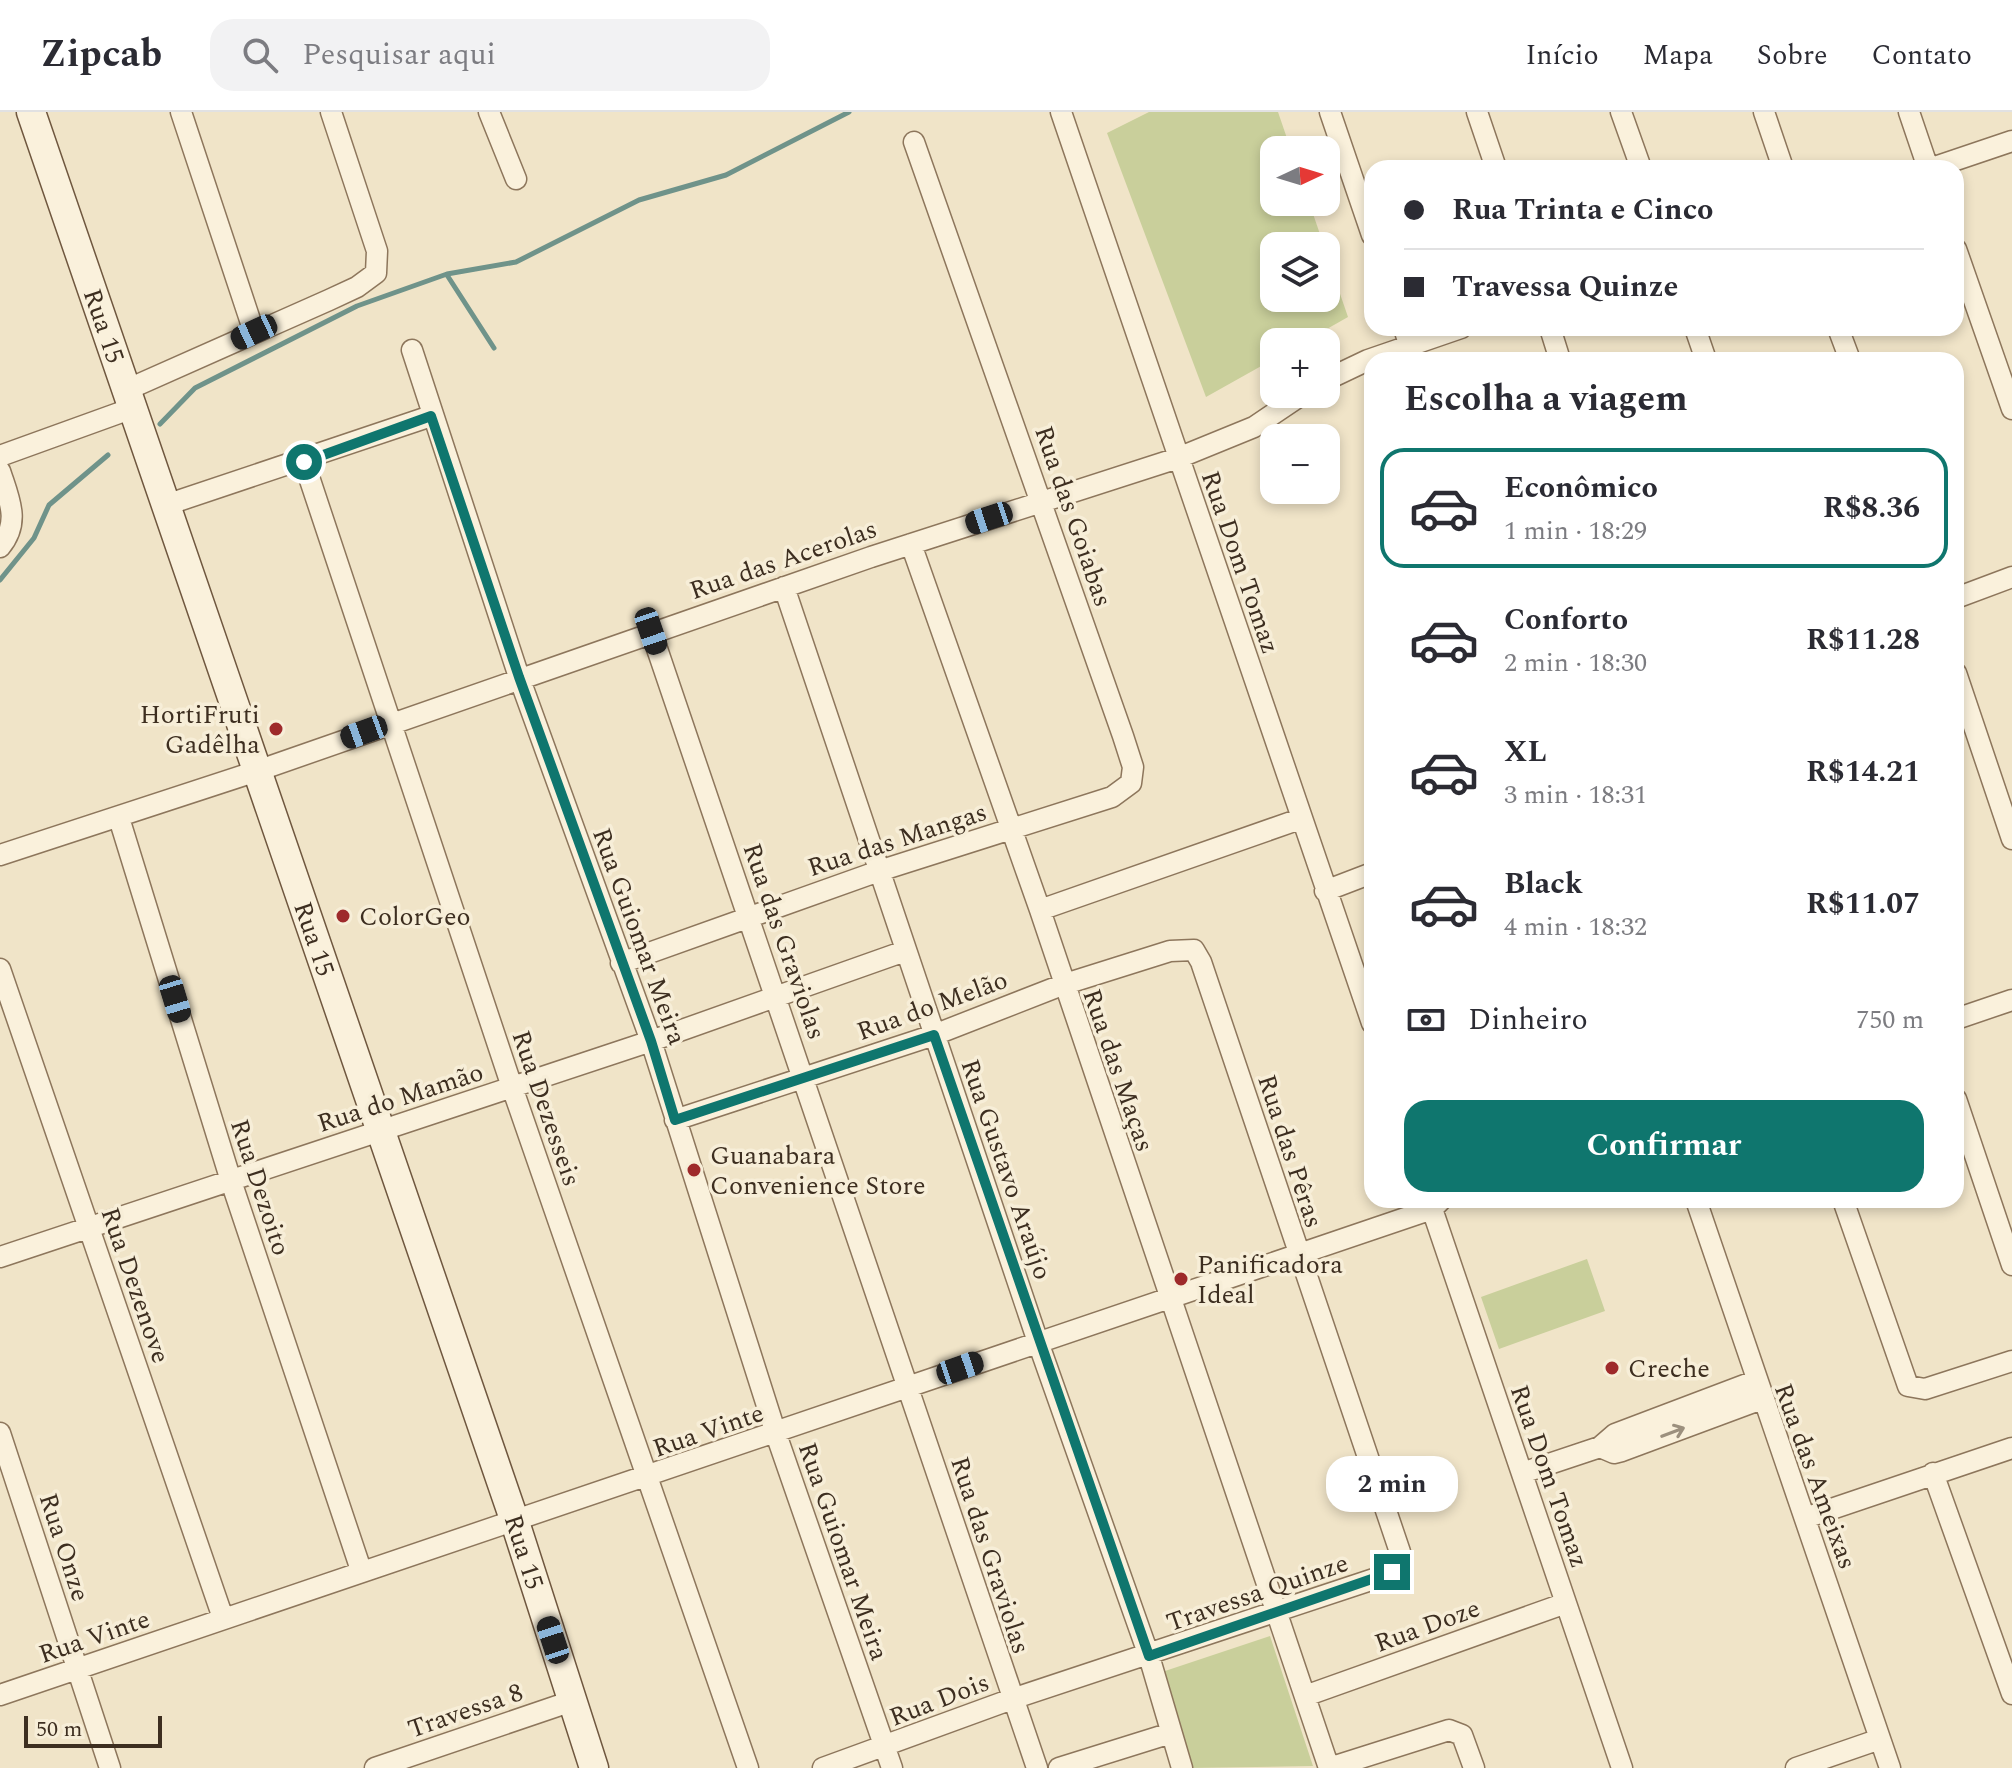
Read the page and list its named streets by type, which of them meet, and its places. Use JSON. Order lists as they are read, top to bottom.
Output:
{
  "streets": {
    "main road": ["Rua 15"],
    "street": [
      "Rua das Goiabas",
      "Rua das Acerolas",
      "Rua Dom Tomaz",
      "Rua das Mangas",
      "Rua Guiomar Meira",
      "Rua das Graviolas",
      "Rua do Melão",
      "Rua das Maças",
      "Rua do Mamão",
      "Rua Dezesseis",
      "Rua das Pêras",
      "Rua Gustavo Araújo",
      "Rua Dezoito",
      "Rua Dezenove",
      "Rua Vinte",
      "Rua das Ameixas",
      "Rua Onze",
      "Travessa Quinze",
      "Rua Doze",
      "Rua Dois",
      "Travessa 8"
    ]
  },
  "crossings": [
    ["Rua 15", "Rua das Acerolas"],
    ["Rua 15", "Rua do Mamão"],
    ["Rua 15", "Rua Vinte"],
    ["Rua 15", "Travessa 8"],
    ["Rua das Goiabas", "Rua das Acerolas"],
    ["Rua das Goiabas", "Rua das Mangas"],
    ["Rua das Goiabas", "Rua das Maças"],
    ["Rua das Acerolas", "Rua Dom Tomaz"],
    ["Rua das Acerolas", "Rua Guiomar Meira"],
    ["Rua das Acerolas", "Rua das Graviolas"],
    ["Rua das Acerolas", "Rua das Maças"],
    ["Rua das Acerolas", "Rua Dezesseis"],
    ["Rua das Acerolas", "Rua Gustavo Araújo"],
    ["Rua das Acerolas", "Rua Dezoito"],
    ["Rua Dom Tomaz", "Rua Doze"],
    ["Rua das Mangas", "Rua Guiomar Meira"],
    ["Rua das Mangas", "Rua das Graviolas"],
    ["Rua das Mangas", "Rua das Maças"],
    ["Rua das Mangas", "Rua Gustavo Araújo"],
    ["Rua Guiomar Meira", "Rua do Melão"],
    ["Rua Guiomar Meira", "Rua do Mamão"],
    ["Rua Guiomar Meira", "Rua Vinte"],
    ["Rua Guiomar Meira", "Rua Dois"],
    ["Rua das Graviolas", "Rua do Melão"],
    ["Rua das Graviolas", "Rua do Mamão"],
    ["Rua das Graviolas", "Rua Vinte"],
    ["Rua das Graviolas", "Travessa Quinze"],
    ["Rua das Graviolas", "Rua Dois"],
    ["Rua do Melão", "Rua das Maças"],
    ["Rua do Melão", "Rua das Pêras"],
    ["Rua do Melão", "Rua Gustavo Araújo"],
    ["Rua das Maças", "Rua Vinte"],
    ["Rua das Maças", "Travessa Quinze"],
    ["Rua das Maças", "Rua Doze"],
    ["Rua do Mamão", "Rua Dezesseis"],
    ["Rua do Mamão", "Rua Gustavo Araújo"],
    ["Rua do Mamão", "Rua Dezoito"],
    ["Rua do Mamão", "Rua Dezenove"],
    ["Rua Dezesseis", "Rua Vinte"],
    ["Rua das Pêras", "Rua Vinte"],
    ["Rua das Pêras", "Travessa Quinze"],
    ["Rua Gustavo Araújo", "Rua Vinte"],
    ["Rua Gustavo Araújo", "Travessa Quinze"],
    ["Rua Dezoito", "Rua Vinte"],
    ["Rua Dezenove", "Rua Vinte"],
    ["Rua Vinte", "Rua Onze"],
    ["Travessa Quinze", "Rua Dois"]
  ],
  "places": [
    "HortiFruti Gadêlha",
    "ColorGeo",
    "Guanabara Convenience Store",
    "Panificadora Ideal",
    "Creche"
  ],
  "scale_bar": "50 m",
  "north": "right",
  "page": {
    "header": "Zipcab",
    "search": "Pesquisar aqui",
    "nav": [
      "Início",
      "Mapa",
      "Sobre",
      "Contato"
    ],
    "map_buttons": ["+", "−"],
    "banner": ["Rua Trinta e Cinco", "Travessa Quinze"],
    "heading": "Escolha a viagem",
    "list": [
      {
        "name": "Econômico",
        "note": "1 min · 18:29",
        "value": "R$8.36"
      },
      {
        "name": "Conforto",
        "note": "2 min · 18:30",
        "value": "R$11.28"
      },
      {
        "name": "XL",
        "note": "3 min · 18:31",
        "value": "R$14.21"
      },
      {
        "name": "Black",
        "note": "4 min · 18:32",
        "value": "R$11.07"
      }
    ],
    "pay": ["Dinheiro", "750 m"],
    "buttons": "Confirmar",
    "bubble": "2 min",
    "scale": "50 m"
  }
}
